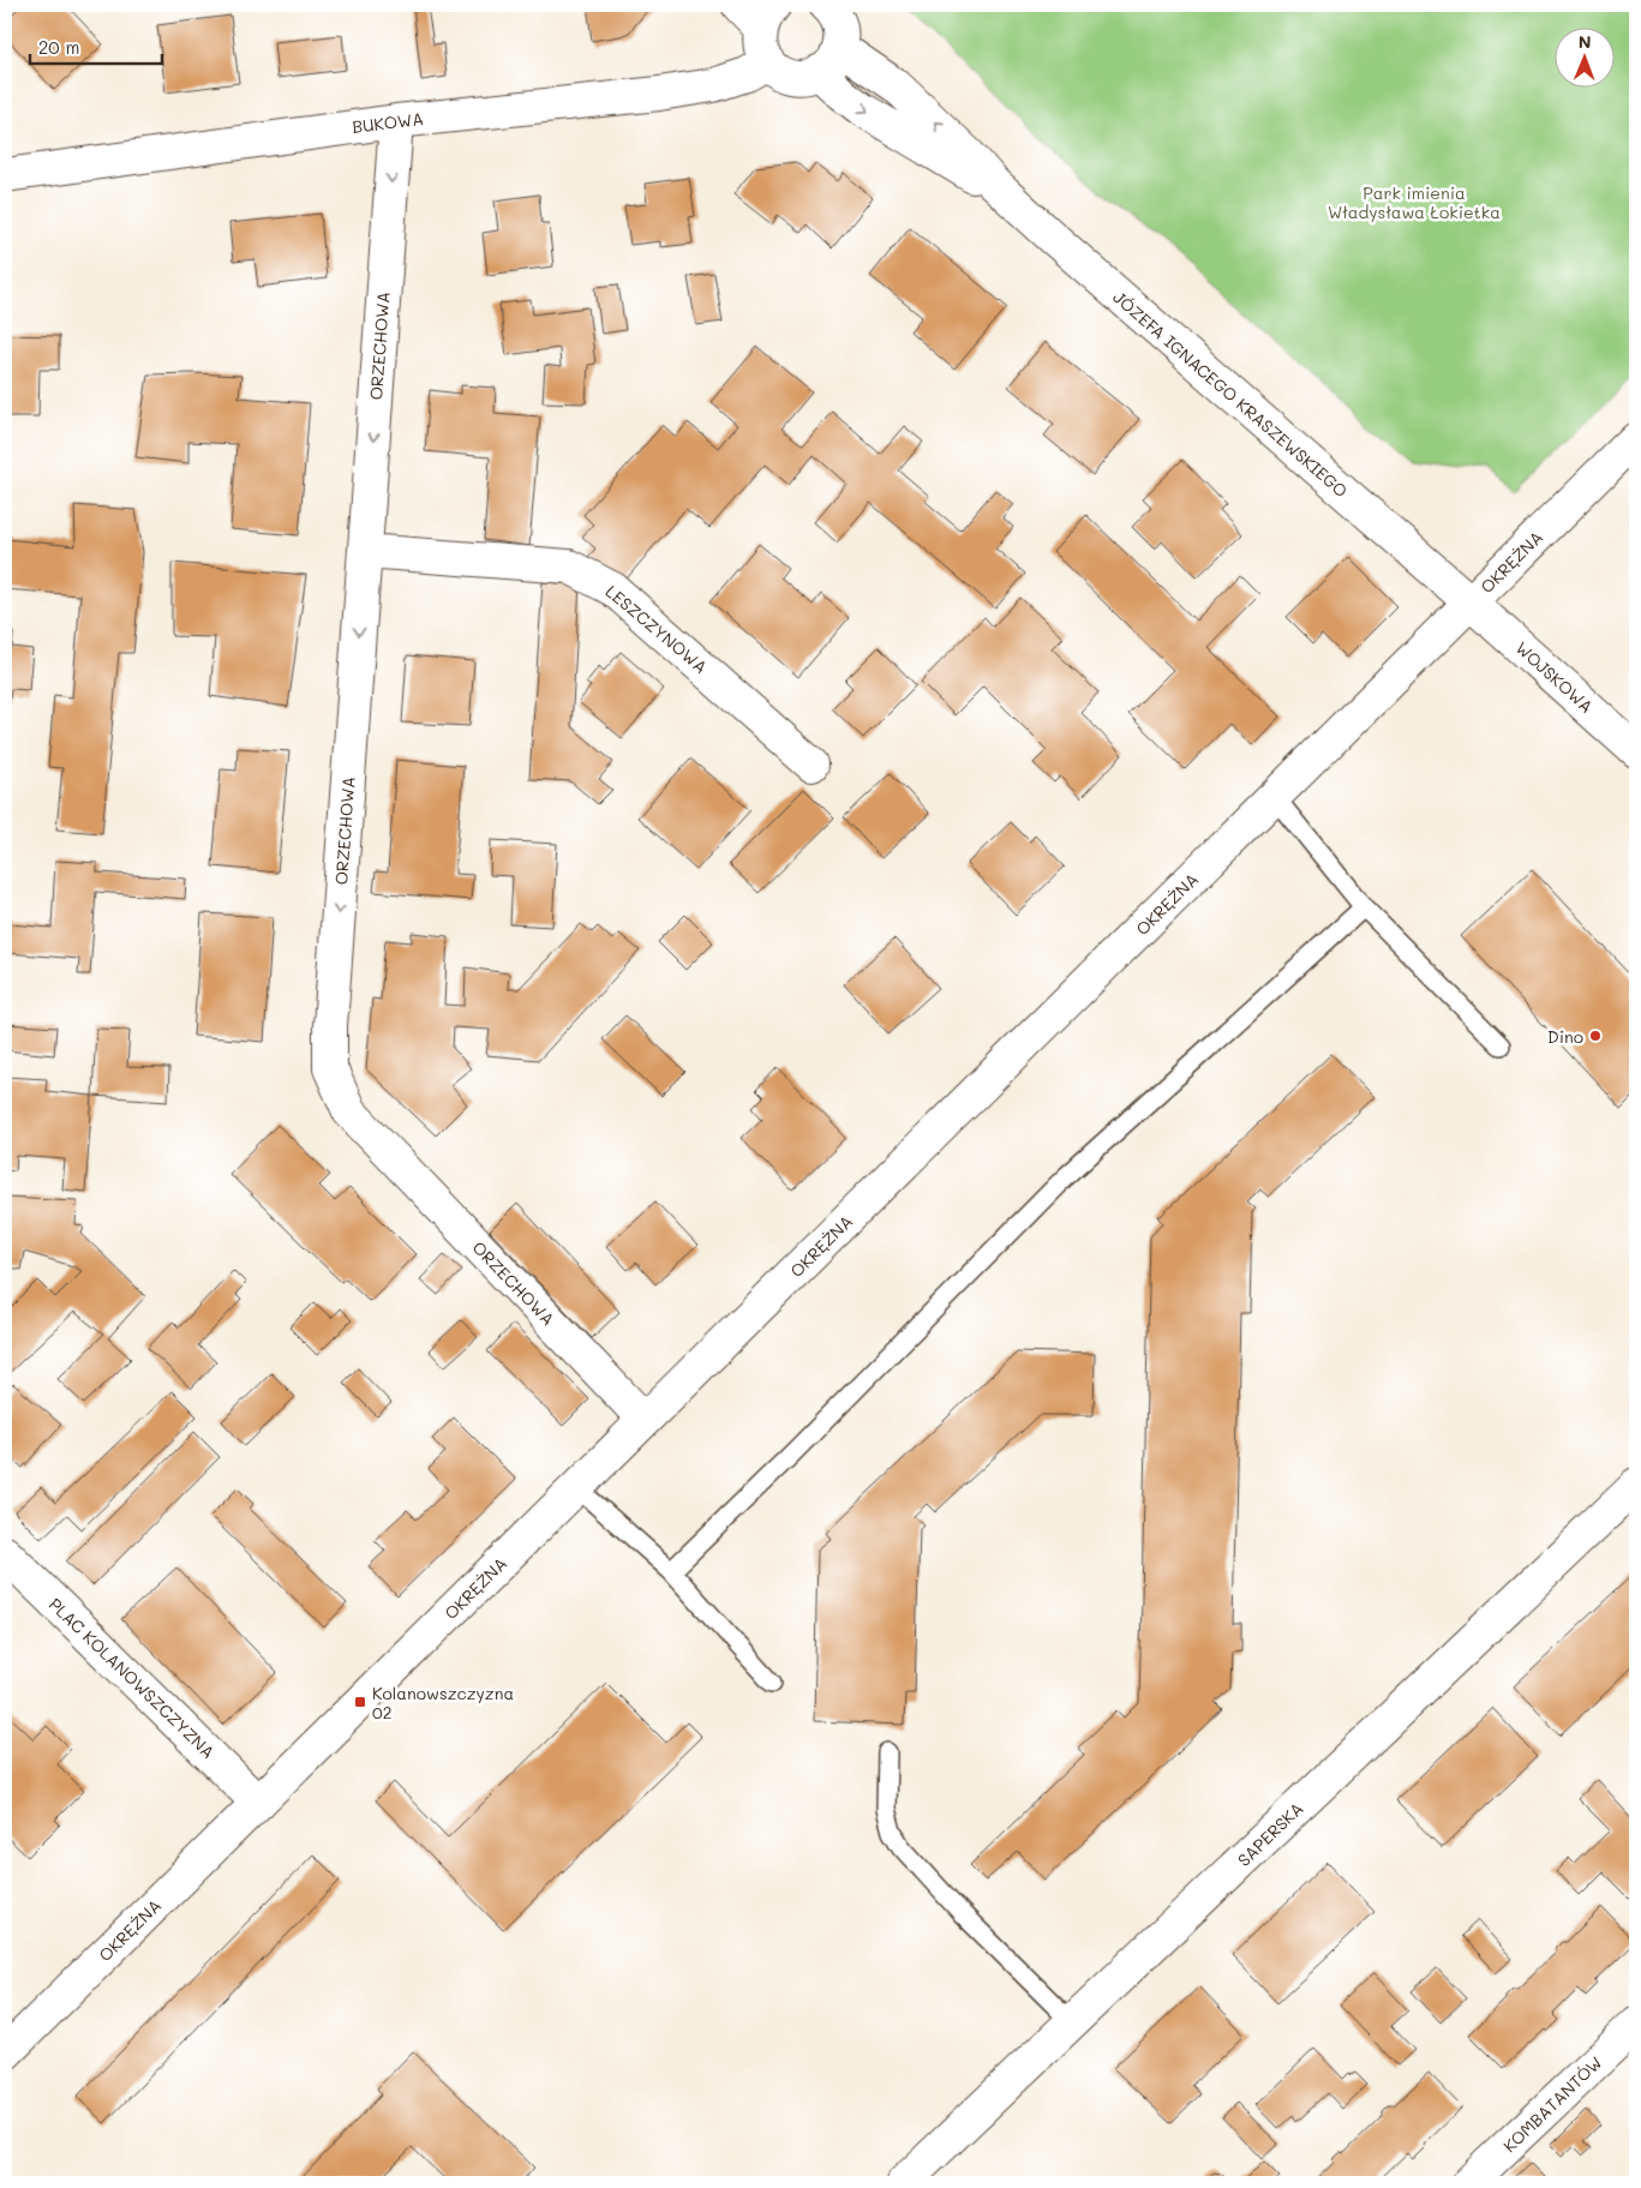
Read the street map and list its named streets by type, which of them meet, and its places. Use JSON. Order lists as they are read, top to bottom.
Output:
{
  "streets": {
    "street": [
      "BUKOWA",
      "ORZECHOWA",
      "JÓZEFA IGNACEGO KRASZEWSKIEGO",
      "OKRĘŻNA",
      "LESZCZYNOWA",
      "WOJSKOWA",
      "PLAC KOLANOWSZCZYZNA",
      "SAPERSKA",
      "KOMBATANTÓW"
    ]
  },
  "crossings": [
    ["BUKOWA", "ORZECHOWA"],
    ["ORZECHOWA", "OKRĘŻNA"],
    ["ORZECHOWA", "LESZCZYNOWA"],
    ["JÓZEFA IGNACEGO KRASZEWSKIEGO", "OKRĘŻNA"],
    ["JÓZEFA IGNACEGO KRASZEWSKIEGO", "WOJSKOWA"],
    ["OKRĘŻNA", "WOJSKOWA"],
    ["OKRĘŻNA", "PLAC KOLANOWSZCZYZNA"]
  ],
  "one_way": ["ORZECHOWA"],
  "parks": ["Park imienia Władysława Łokietka"],
  "places": {
    "other": ["Dino"],
    "transit": ["Kolanowszczyzna 02"]
  },
  "scale_bar": "20 m",
  "north": "top"
}
